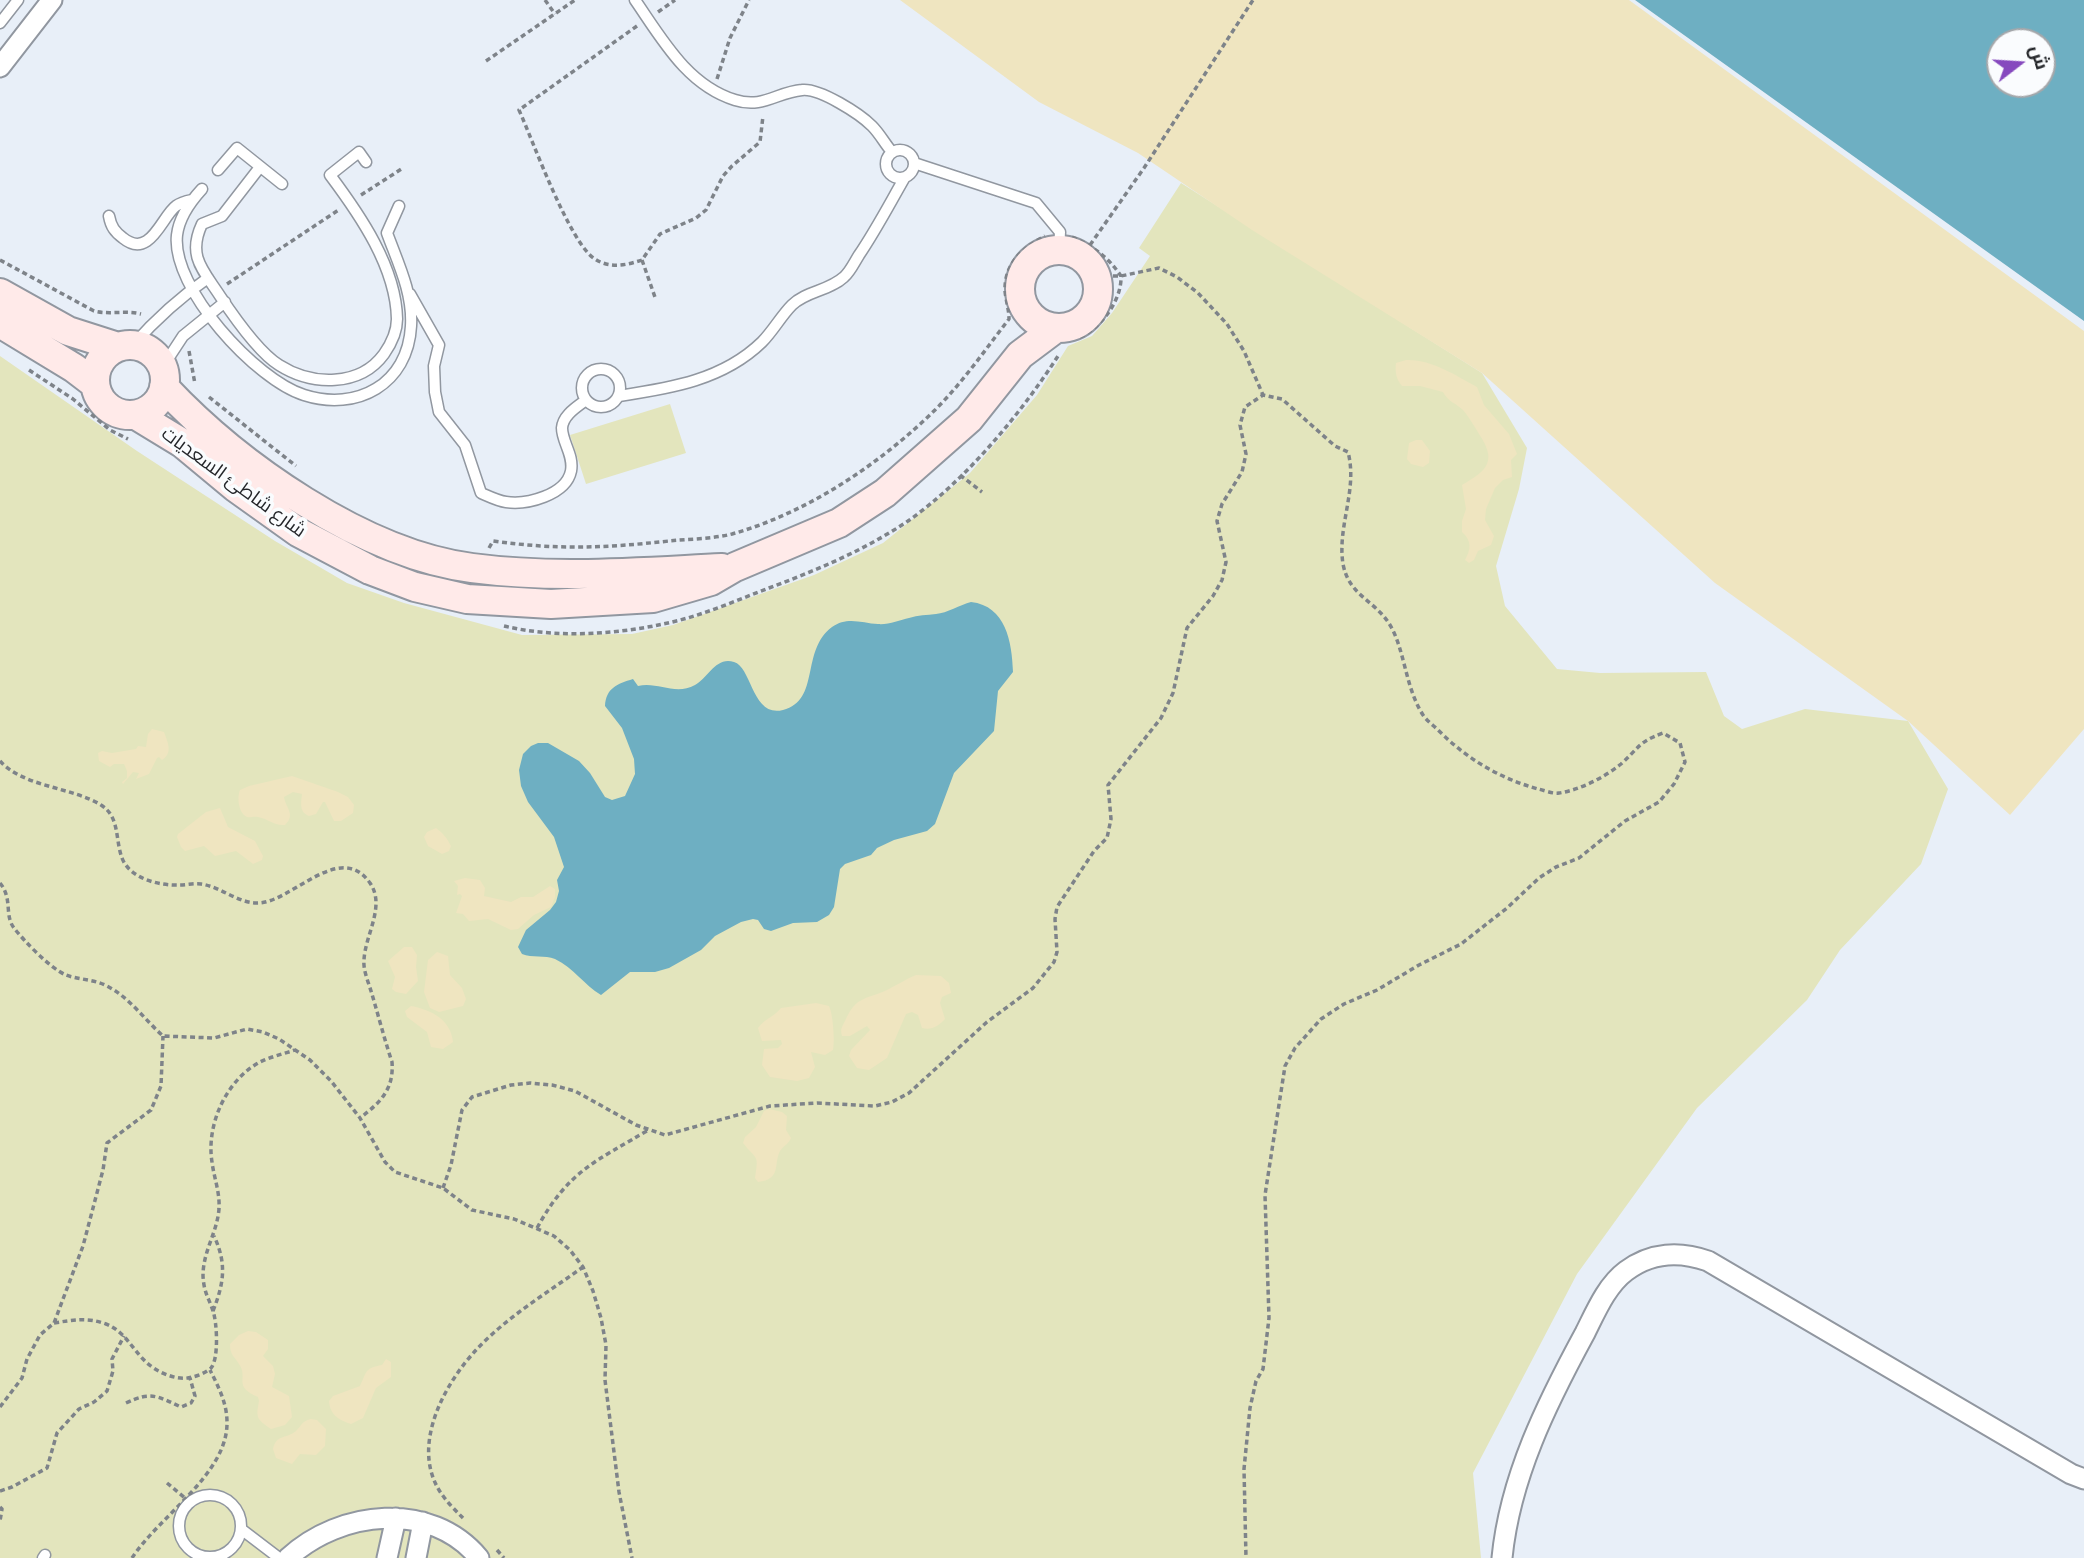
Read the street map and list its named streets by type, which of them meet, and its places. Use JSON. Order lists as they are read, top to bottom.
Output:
{
  "streets": {
    "street": ["شارع شاطئ السعديات"]
  },
  "north": "right"
}
